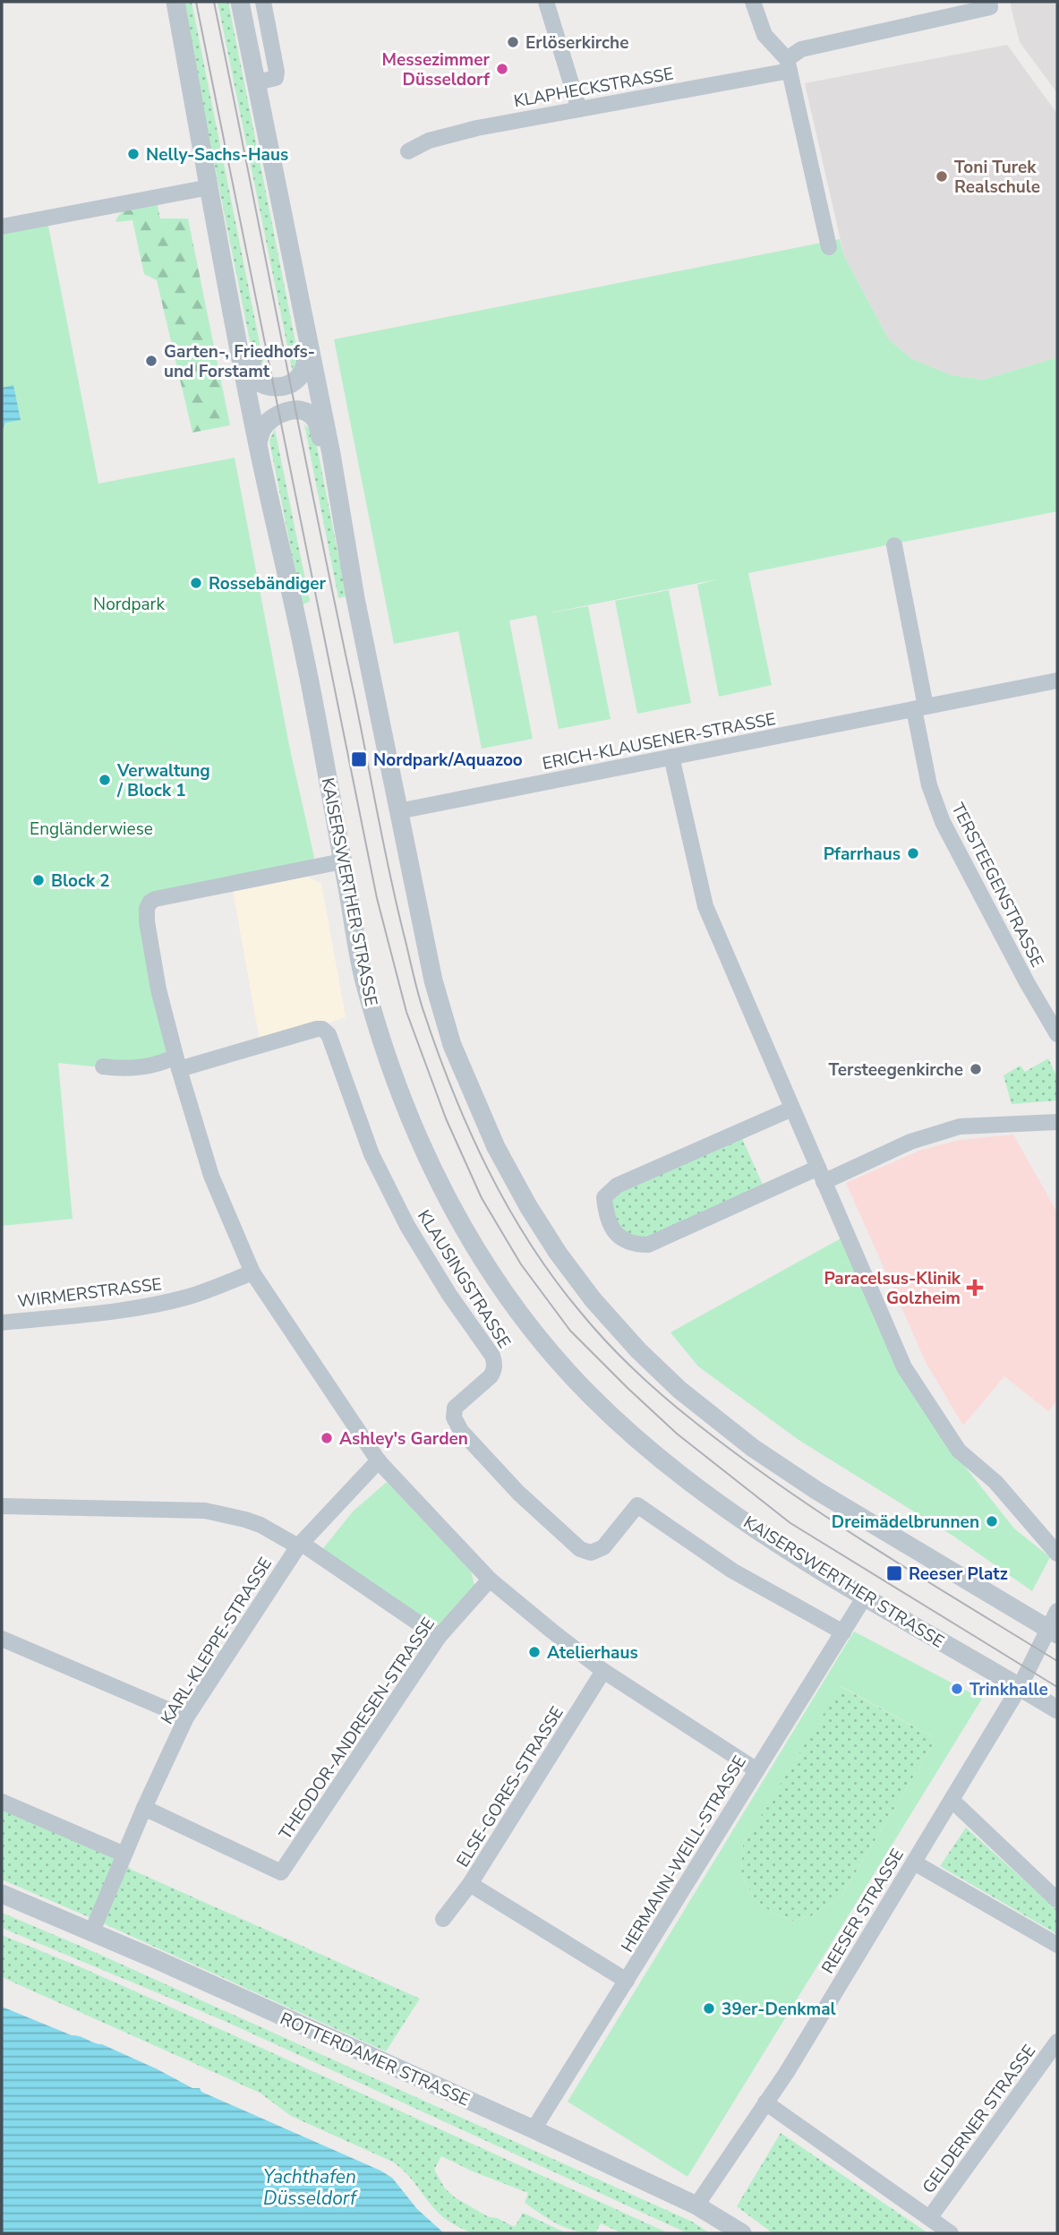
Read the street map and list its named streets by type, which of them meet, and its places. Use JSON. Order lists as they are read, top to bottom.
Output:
{
  "streets": {
    "street": [
      "KLAPHECKSTRASSE",
      "ERICH-KLAUSENER-STRASSE",
      "TERSTEEGENSTRASSE",
      "KAISERSWERTHER STRASSE",
      "KLAUSINGSTRASSE",
      "WIRMERSTRASSE",
      "KARL-KLEPPE-STRASSE",
      "THEODOR-ANDRESEN-STRASSE",
      "ELSE-GORES-STRASSE",
      "HERMANN-WEILL-STRASSE",
      "REESER STRASSE",
      "ROTTERDAMER STRASSE",
      "GELDERNER STRASSE"
    ]
  },
  "crossings": [
    ["ERICH-KLAUSENER-STRASSE", "TERSTEEGENSTRASSE"],
    ["KAISERSWERTHER STRASSE", "HERMANN-WEILL-STRASSE"],
    ["KAISERSWERTHER STRASSE", "REESER STRASSE"],
    ["KLAUSINGSTRASSE", "HERMANN-WEILL-STRASSE"],
    ["KARL-KLEPPE-STRASSE", "THEODOR-ANDRESEN-STRASSE"],
    ["KARL-KLEPPE-STRASSE", "ROTTERDAMER STRASSE"],
    ["HERMANN-WEILL-STRASSE", "ROTTERDAMER STRASSE"],
    ["REESER STRASSE", "ROTTERDAMER STRASSE"]
  ],
  "water": ["Yachthafen Düsseldorf"],
  "parks": ["Nordpark", "Engländerwiese"],
  "places": {
    "other": [
      "Erlöserkirche",
      "Messezimmer Düsseldorf",
      "Nelly-Sachs-Haus",
      "Toni Turek Realschule",
      "Garten-, Friedhofs- und Forstamt",
      "Rossebändiger",
      "Verwaltung / Block 1",
      "Pfarrhaus",
      "Block 2",
      "Tersteegenkirche",
      "Ashley's Garden",
      "Dreimädelbrunnen",
      "Atelierhaus",
      "Trinkhalle",
      "39er-Denkmal"
    ],
    "transit": ["Nordpark/Aquazoo", "Reeser Platz"],
    "health": ["Paracelsus-Klinik Golzheim"]
  }
}
